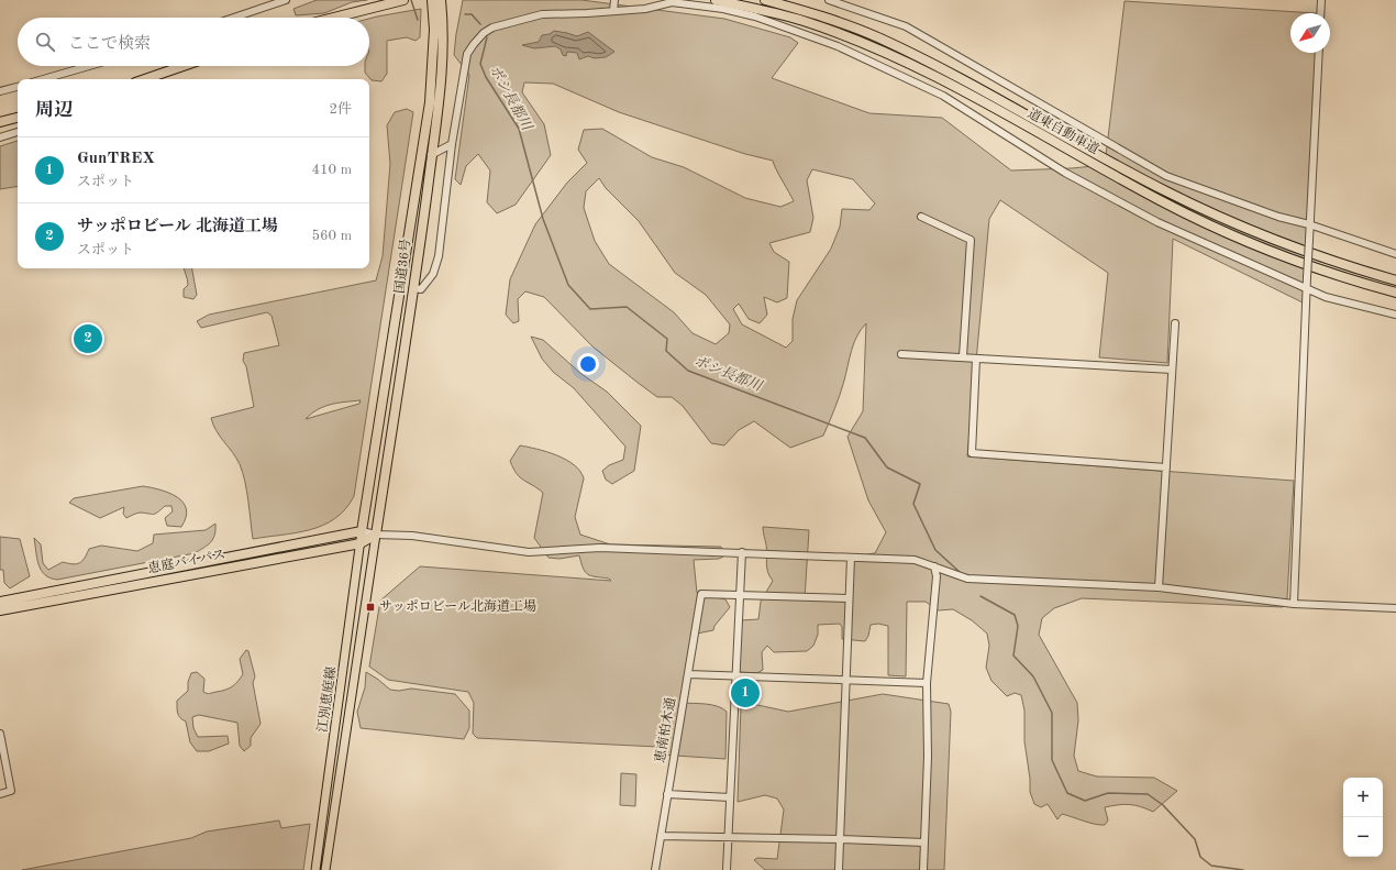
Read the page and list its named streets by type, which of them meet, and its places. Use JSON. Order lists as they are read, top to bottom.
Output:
{
  "streets": {
    "highway": ["道東自動車道", "国道36号", "恵庭バイパス"],
    "main road": ["江別恵庭線"],
    "street": ["恵南柏木通"]
  },
  "crossings": [
    ["国道36号", "恵庭バイパス"],
    ["国道36号", "江別恵庭線"],
    ["恵庭バイパス", "江別恵庭線"]
  ],
  "water": ["ポシ長都川"],
  "places": {
    "transit": ["サッポロビール北海道工場"]
  },
  "north": "bottom left",
  "page": {
    "search": "ここで検索",
    "heading": ["周辺", "2件"],
    "list": [
      {
        "mark": "1",
        "name": "GunTREX",
        "note": "スポット",
        "value": "410 m"
      },
      {
        "mark": "2",
        "name": "サッポロビール 北海道工場",
        "note": "スポット",
        "value": "560 m"
      }
    ],
    "pins": ["2", "1"],
    "map_buttons": ["+", "−"]
  }
}
